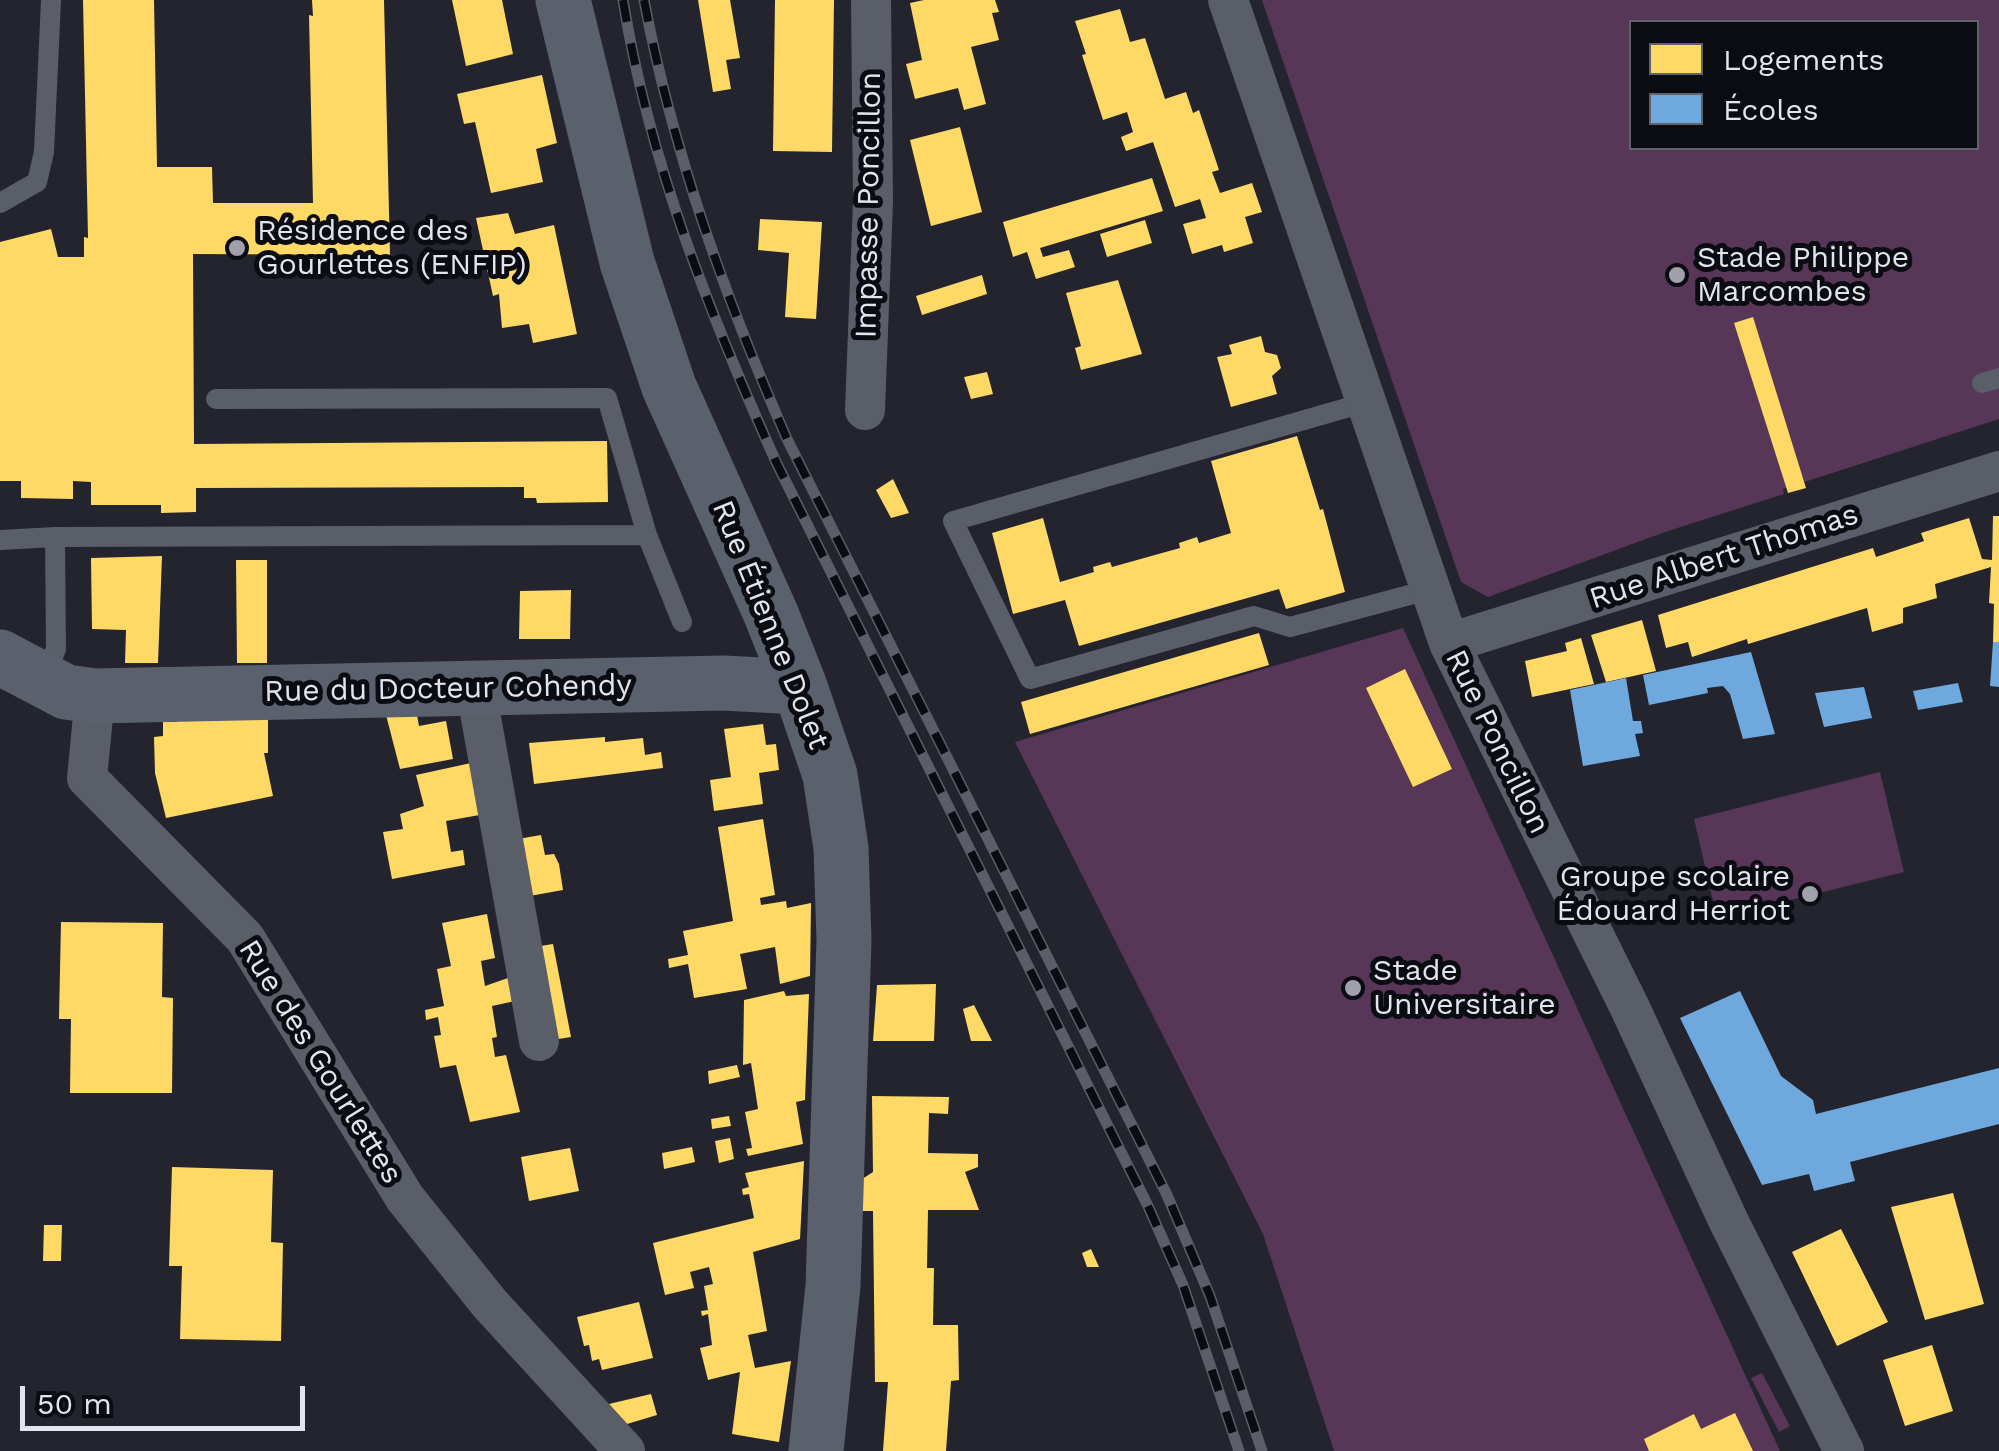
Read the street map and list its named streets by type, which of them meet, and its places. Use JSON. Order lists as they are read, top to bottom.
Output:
{
  "streets": {
    "main road": ["Rue Étienne Dolet", "Rue du Docteur Cohendy"],
    "street": [
      "Impasse Poncillon",
      "Rue Albert Thomas",
      "Rue Poncillon",
      "Rue des Gourlettes"
    ]
  },
  "crossings": [
    ["Rue Albert Thomas", "Rue Poncillon"],
    ["Rue Étienne Dolet", "Rue du Docteur Cohendy"],
    ["Rue du Docteur Cohendy", "Rue des Gourlettes"]
  ],
  "places": [
    "Résidence des Gourlettes (ENFIP)",
    "Stade Philippe Marcombes",
    "Groupe scolaire Édouard Herriot",
    "Stade Universitaire"
  ],
  "legend": ["Logements", "Écoles"],
  "scale_bar": "50 m"
}
